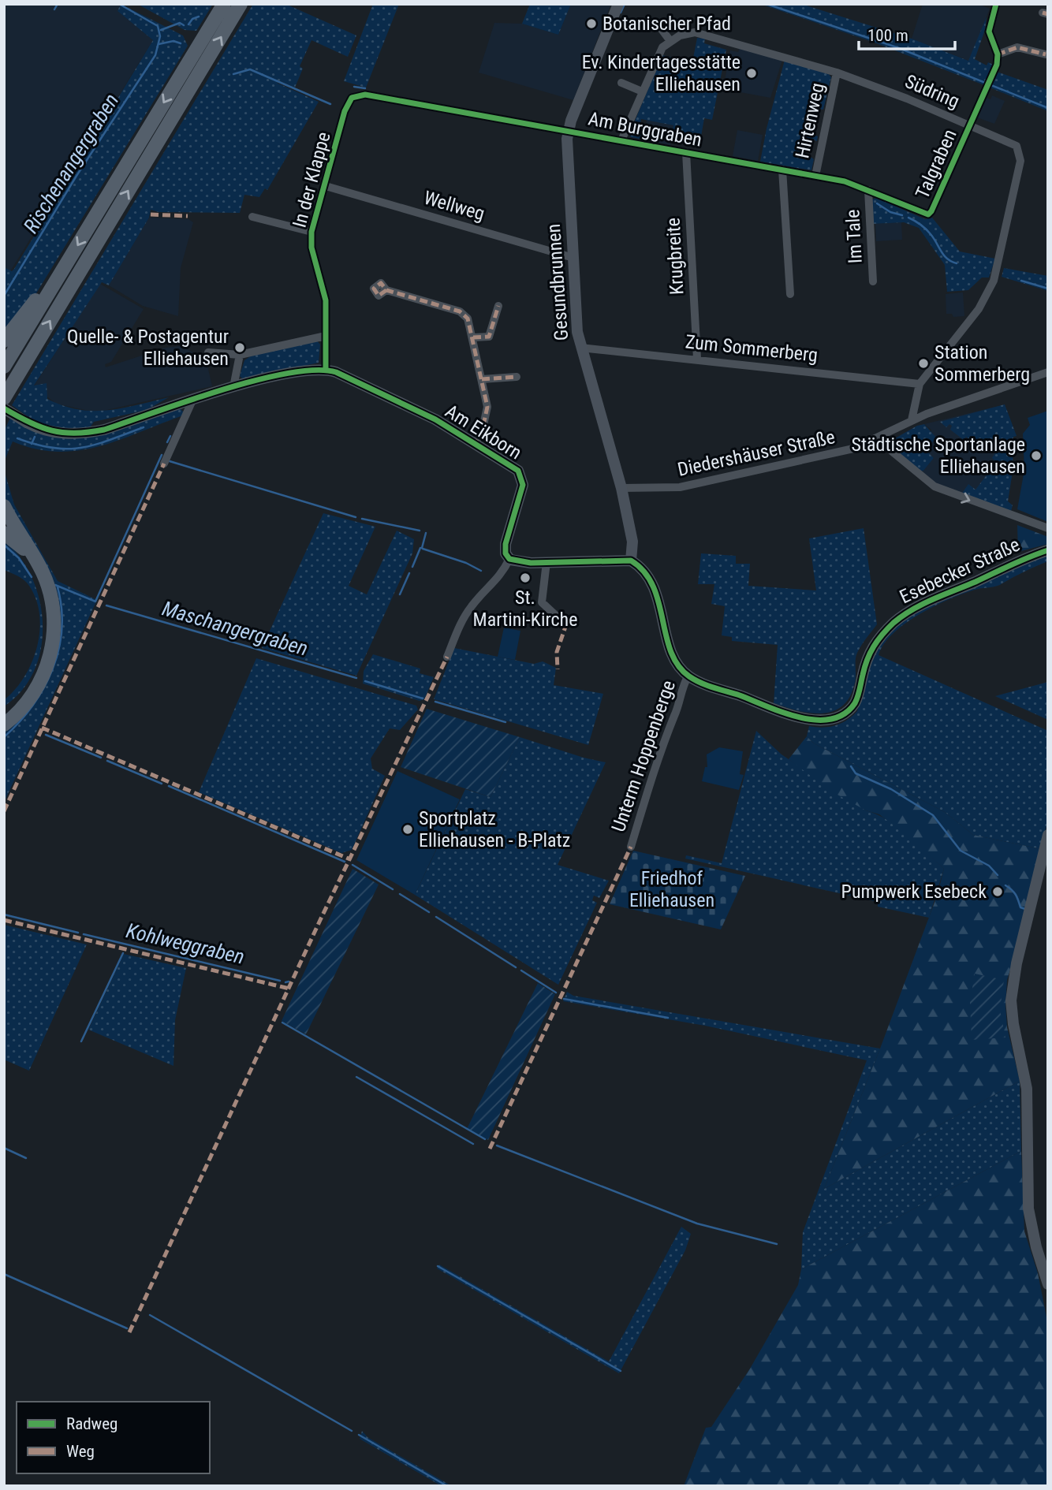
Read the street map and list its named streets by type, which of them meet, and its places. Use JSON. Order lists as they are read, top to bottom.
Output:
{
  "streets": {
    "street": [
      "Südring",
      "Hirtenweg",
      "Am Burggraben",
      "Talgraben",
      "In der Klappe",
      "Wellweg",
      "Im Tale",
      "Krugbreite",
      "Gesundbrunnen",
      "Zum Sommerberg",
      "Am Eikborn",
      "Diedershäuser Straße",
      "Esebecker Straße",
      "Unterm Hoppenberge"
    ]
  },
  "crossings": [
    ["Südring", "Hirtenweg"],
    ["Südring", "Talgraben"],
    ["Südring", "Zum Sommerberg"],
    ["Südring", "Diedershäuser Straße"],
    ["Hirtenweg", "Am Burggraben"],
    ["Am Burggraben", "Talgraben"],
    ["Am Burggraben", "In der Klappe"],
    ["Am Burggraben", "Im Tale"],
    ["Am Burggraben", "Krugbreite"],
    ["Am Burggraben", "Gesundbrunnen"],
    ["In der Klappe", "Wellweg"],
    ["In der Klappe", "Am Eikborn"],
    ["Wellweg", "Gesundbrunnen"],
    ["Krugbreite", "Zum Sommerberg"],
    ["Gesundbrunnen", "Zum Sommerberg"],
    ["Gesundbrunnen", "Diedershäuser Straße"],
    ["Esebecker Straße", "Unterm Hoppenberge"]
  ],
  "water": ["Rischenangergraben", "Maschangergraben", "Kohlweggraben"],
  "parks": ["Friedhof Elliehausen"],
  "places": [
    "Botanischer Pfad",
    "Ev. Kindertagesstätte Elliehausen",
    "Quelle- & Postagentur Elliehausen",
    "Station Sommerberg",
    "Städtische Sportanlage Elliehausen",
    "St. Martini-Kirche",
    "Sportplatz Elliehausen - B-Platz",
    "Pumpwerk Esebeck"
  ],
  "legend": ["Radweg", "Weg"],
  "scale_bar": "100 m"
}
